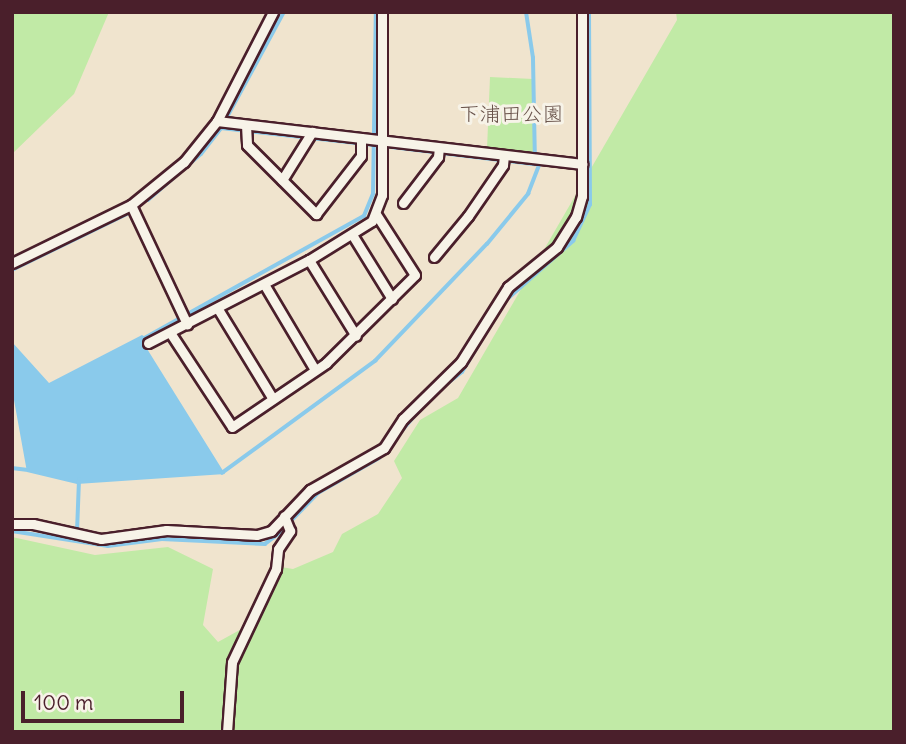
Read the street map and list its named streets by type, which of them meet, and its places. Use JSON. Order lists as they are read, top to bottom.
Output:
{
  "parks": ["下浦田公園"],
  "scale_bar": "100 m"
}
